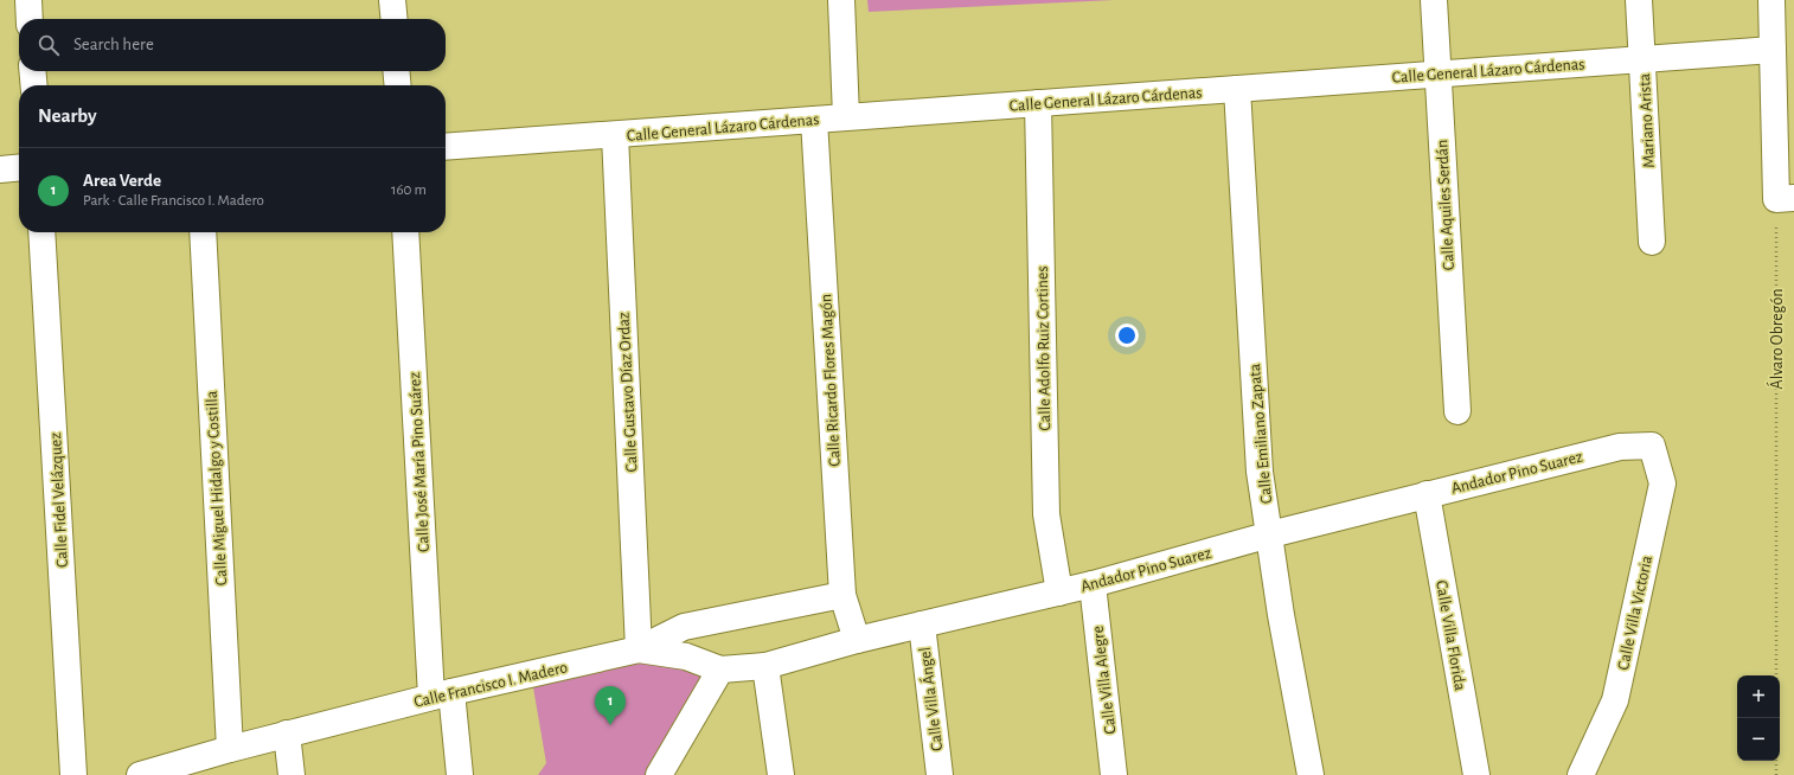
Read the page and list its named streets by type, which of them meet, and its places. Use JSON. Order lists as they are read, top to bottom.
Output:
{
  "streets": {
    "street": [
      "Calle General Lázaro Cárdenas",
      "Mariano Arista",
      "Calle Aquiles Serdán",
      "Calle Adolfo Ruiz Cortines",
      "Calle Ricardo Flores Magón",
      "Calle Gustavo Díaz Ordaz",
      "Calle Emiliano Zapata",
      "Calle José María Pino Suárez",
      "Andador Pino Suarez",
      "Calle Miguel Hidalgo y Costilla",
      "Calle Fidel Velázquez",
      "Calle Villa Victoria",
      "Calle Villa Florida",
      "Calle Villa Alegre",
      "Calle Francisco I. Madero",
      "Calle Villa Ángel"
    ],
    "path": ["Álvaro Obregón"]
  },
  "crossings": [
    ["Calle General Lázaro Cárdenas", "Mariano Arista"],
    ["Calle General Lázaro Cárdenas", "Calle Aquiles Serdán"],
    ["Calle General Lázaro Cárdenas", "Calle Adolfo Ruiz Cortines"],
    ["Calle General Lázaro Cárdenas", "Calle Ricardo Flores Magón"],
    ["Calle General Lázaro Cárdenas", "Calle Gustavo Díaz Ordaz"],
    ["Calle General Lázaro Cárdenas", "Calle Emiliano Zapata"],
    ["Calle Adolfo Ruiz Cortines", "Andador Pino Suarez"],
    ["Calle Ricardo Flores Magón", "Andador Pino Suarez"],
    ["Calle Ricardo Flores Magón", "Calle Francisco I. Madero"],
    ["Calle Gustavo Díaz Ordaz", "Andador Pino Suarez"],
    ["Calle Gustavo Díaz Ordaz", "Calle Francisco I. Madero"],
    ["Calle Emiliano Zapata", "Andador Pino Suarez"],
    ["Calle José María Pino Suárez", "Calle Francisco I. Madero"],
    ["Andador Pino Suarez", "Calle Villa Victoria"],
    ["Andador Pino Suarez", "Calle Villa Florida"],
    ["Andador Pino Suarez", "Calle Villa Alegre"],
    ["Andador Pino Suarez", "Calle Francisco I. Madero"],
    ["Andador Pino Suarez", "Calle Villa Ángel"],
    ["Calle Miguel Hidalgo y Costilla", "Calle Francisco I. Madero"]
  ],
  "page": {
    "search": "Search here",
    "heading": "Nearby",
    "list": [
      {
        "mark": "1",
        "name": "Area Verde",
        "note": "Park · Calle Francisco I. Madero",
        "value": "160 m"
      }
    ],
    "map_buttons": ["+", "−"],
    "pins": "1"
  }
}
